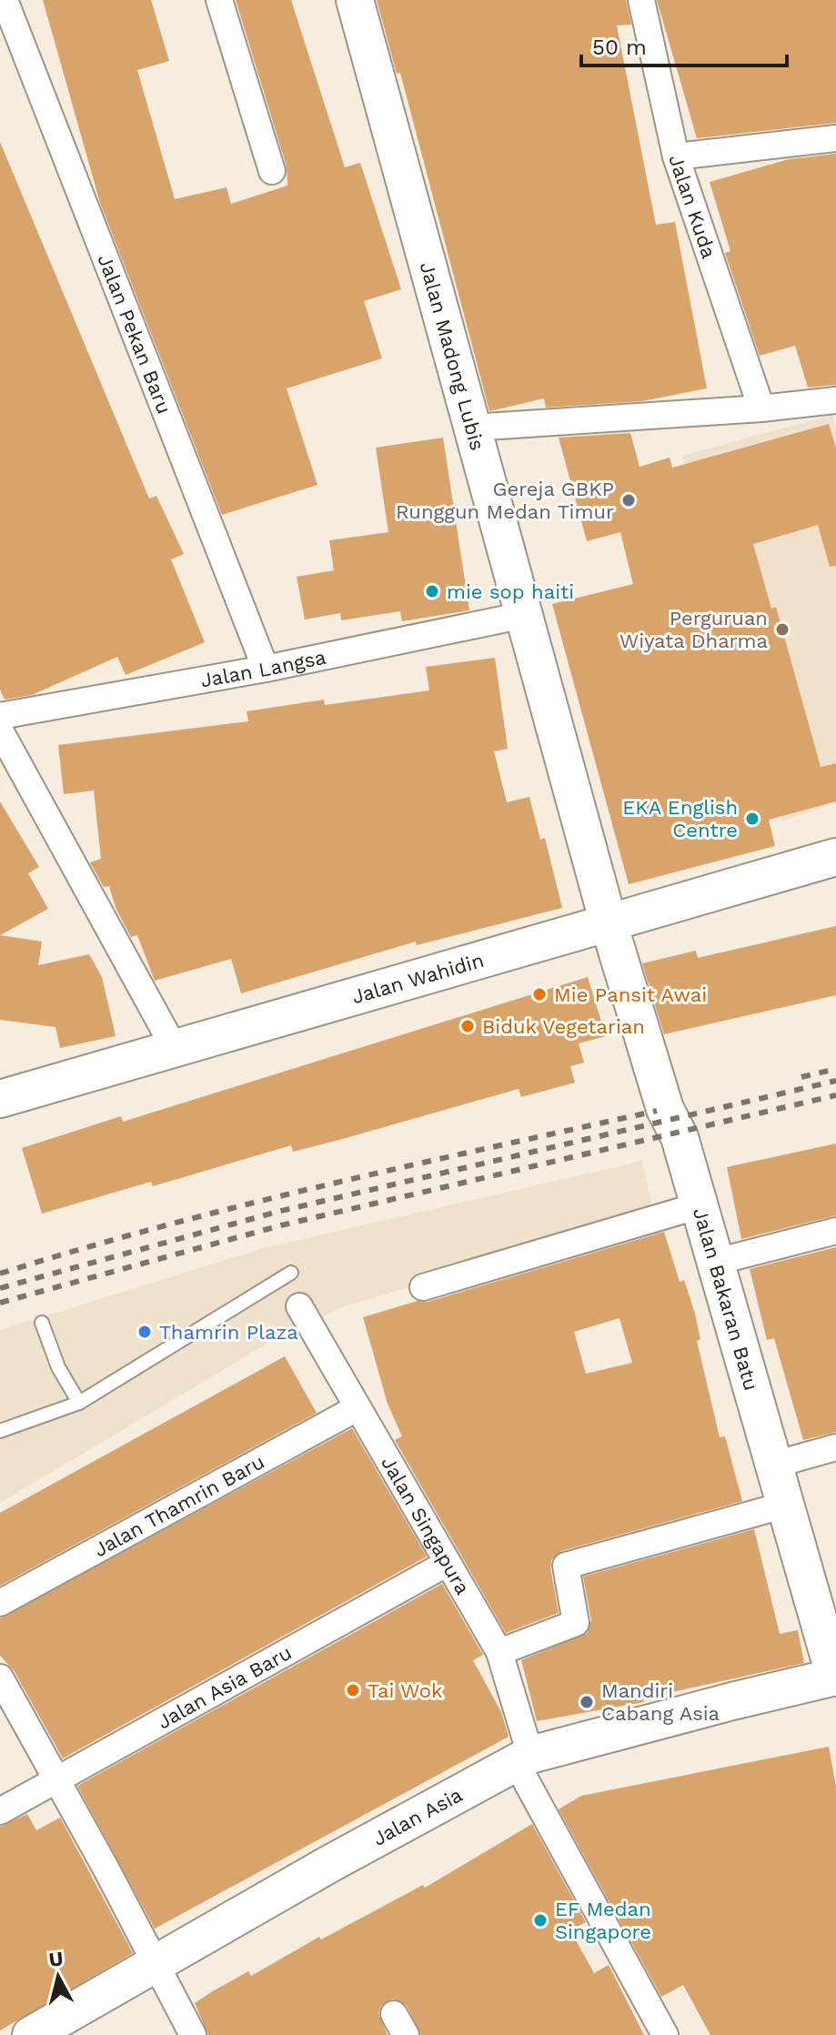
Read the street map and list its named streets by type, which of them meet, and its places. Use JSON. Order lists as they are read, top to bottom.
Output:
{
  "streets": {
    "street": [
      "Jalan Kuda",
      "Jalan Pekan Baru",
      "Jalan Madong Lubis",
      "Jalan Langsa",
      "Jalan Wahidin",
      "Jalan Bakaran Batu",
      "Jalan Thamrin Baru",
      "Jalan Singapura",
      "Jalan Asia Baru",
      "Jalan Asia"
    ]
  },
  "crossings": [
    ["Jalan Pekan Baru", "Jalan Langsa"],
    ["Jalan Madong Lubis", "Jalan Langsa"],
    ["Jalan Madong Lubis", "Jalan Wahidin"],
    ["Jalan Madong Lubis", "Jalan Bakaran Batu"],
    ["Jalan Wahidin", "Jalan Bakaran Batu"],
    ["Jalan Bakaran Batu", "Jalan Asia"],
    ["Jalan Thamrin Baru", "Jalan Singapura"],
    ["Jalan Singapura", "Jalan Asia Baru"],
    ["Jalan Singapura", "Jalan Asia"]
  ],
  "places": [
    "Gereja GBKP Runggun Medan Timur",
    "mie sop haiti",
    "Perguruan Wiyata Dharma",
    "EKA English Centre",
    "Mie Pansit Awai",
    "Biduk Vegetarian",
    "Thamrin Plaza",
    "Tai Wok",
    "Mandiri Cabang Asia",
    "EF Medan Singapore"
  ],
  "scale_bar": "50 m",
  "north": "top"
}
